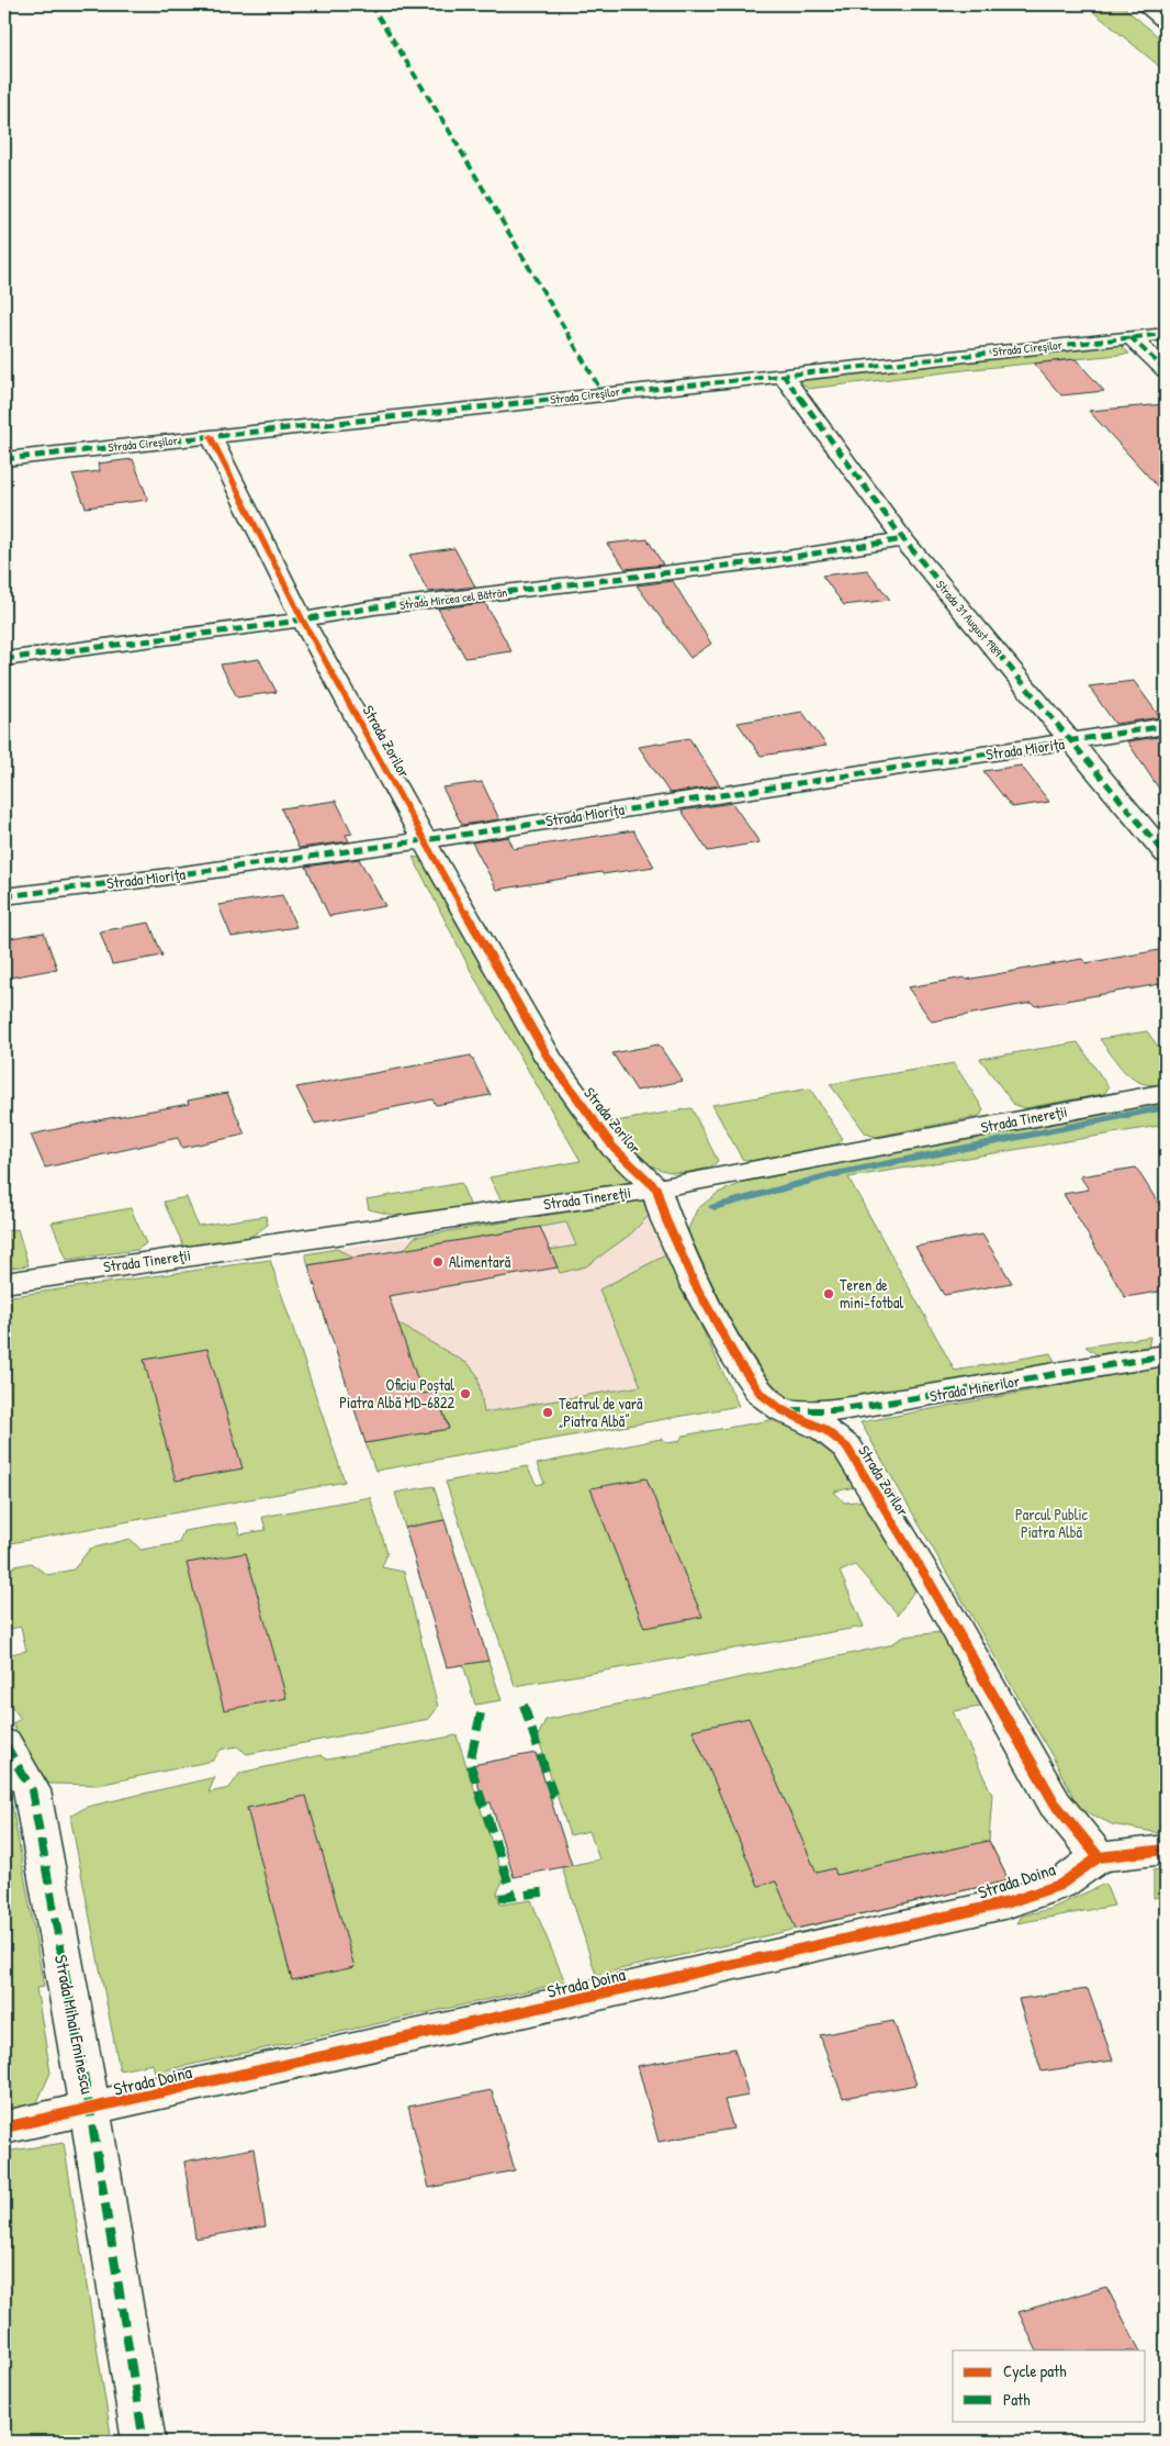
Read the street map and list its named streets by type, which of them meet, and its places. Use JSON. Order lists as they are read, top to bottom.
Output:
{
  "streets": {
    "street": [
      "Strada Cireşilor",
      "Strada Mircea cel Bătrân",
      "Strada 31 August 1989",
      "Strada Zorilor",
      "Strada Mioriţa",
      "Strada Tinereţii",
      "Strada Minerilor",
      "Strada Doina",
      "Strada Mihai Eminescu"
    ]
  },
  "crossings": [
    ["Strada Cireşilor", "Strada 31 August 1989"],
    ["Strada Cireşilor", "Strada Zorilor"],
    ["Strada Mircea cel Bătrân", "Strada 31 August 1989"],
    ["Strada Mircea cel Bătrân", "Strada Zorilor"],
    ["Strada 31 August 1989", "Strada Mioriţa"],
    ["Strada Zorilor", "Strada Mioriţa"],
    ["Strada Zorilor", "Strada Tinereţii"],
    ["Strada Zorilor", "Strada Minerilor"],
    ["Strada Zorilor", "Strada Doina"],
    ["Strada Doina", "Strada Mihai Eminescu"]
  ],
  "parks": ["Parcul Public Piatra Albă"],
  "places": [
    "Alimentară",
    "Teren de mini-fotbal",
    "Oficiu Poștal Piatra Albă MD-6822",
    "Teatrul de vară „Piatra Albă”"
  ],
  "legend": ["Cycle path", "Path"]
}
